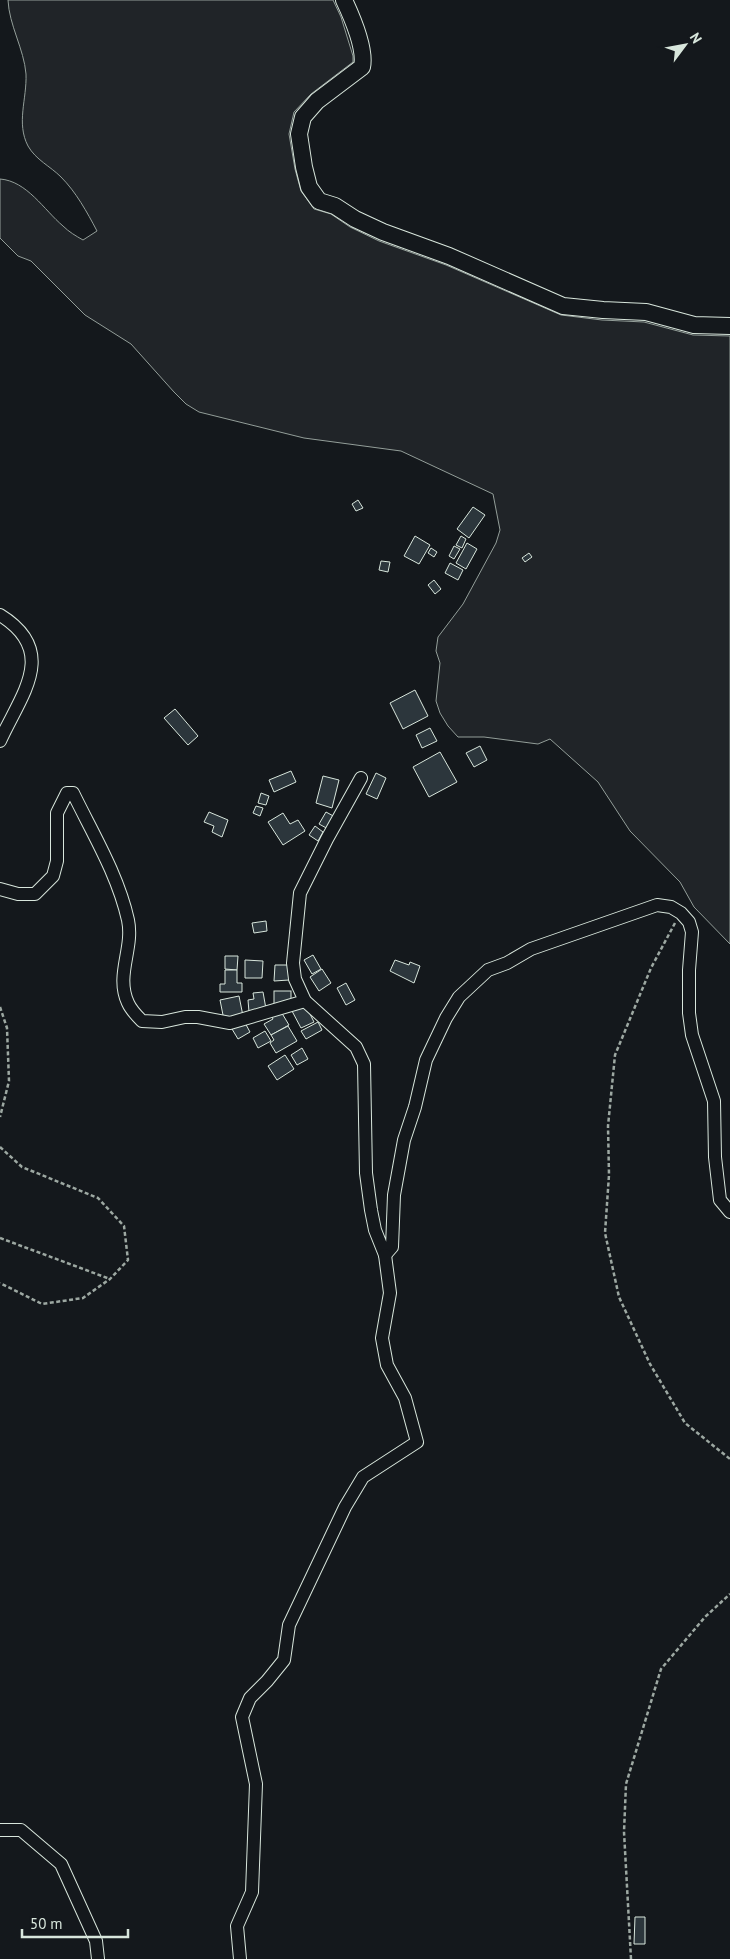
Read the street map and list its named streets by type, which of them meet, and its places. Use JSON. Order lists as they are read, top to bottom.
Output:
{
  "scale_bar": "50 m",
  "north": "top right"
}
